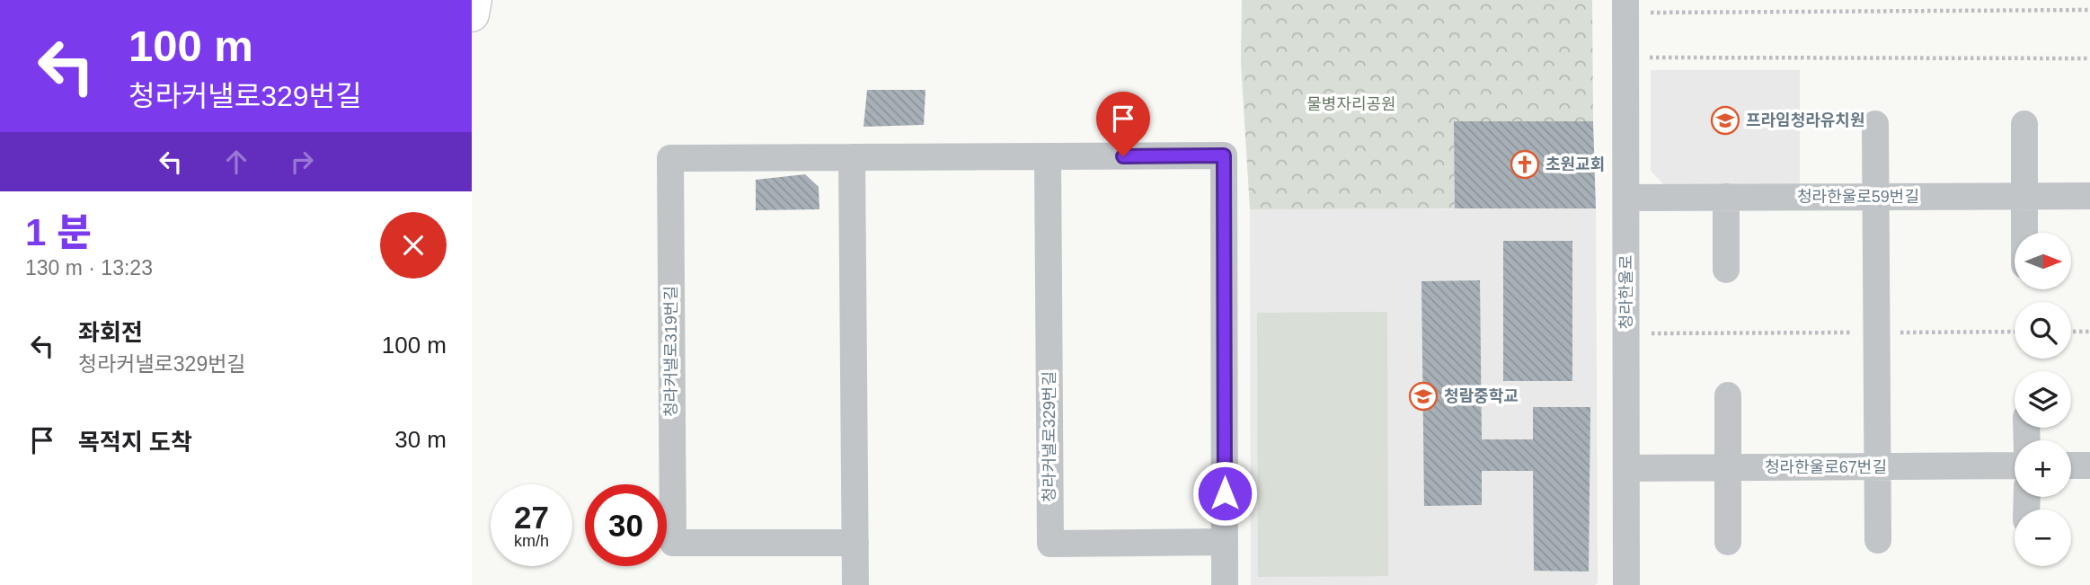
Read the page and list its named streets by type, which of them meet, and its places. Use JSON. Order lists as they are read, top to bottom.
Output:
{
  "streets": {
    "street": [
      "청라한울로59번길",
      "청라한울로",
      "청라커낼로319번길",
      "청라커낼로329번길",
      "청라한울로67번길"
    ]
  },
  "crossings": [
    ["청라한울로59번길", "청라한울로"],
    ["청라한울로", "청라한울로67번길"],
    ["청라커낼로319번길", "청라커낼로329번길"]
  ],
  "parks": ["물병자리공원"],
  "places": {
    "school or university": ["프라임청라유치원", "청람중학교"],
    "church": ["초원교회"]
  },
  "north": "right",
  "page": {
    "turn": ["100 m", "청라커낼로329번길"],
    "heading": ["1 분", "130 m · 13:23"],
    "map_buttons": ["+", "−"],
    "list": [
      {
        "name": "좌회전",
        "note": "청라커낼로329번길",
        "value": "100 m"
      },
      {
        "name": "목적지 도착",
        "value": "30 m"
      }
    ],
    "speed": "27 km/h",
    "limit": "30"
  }
}
